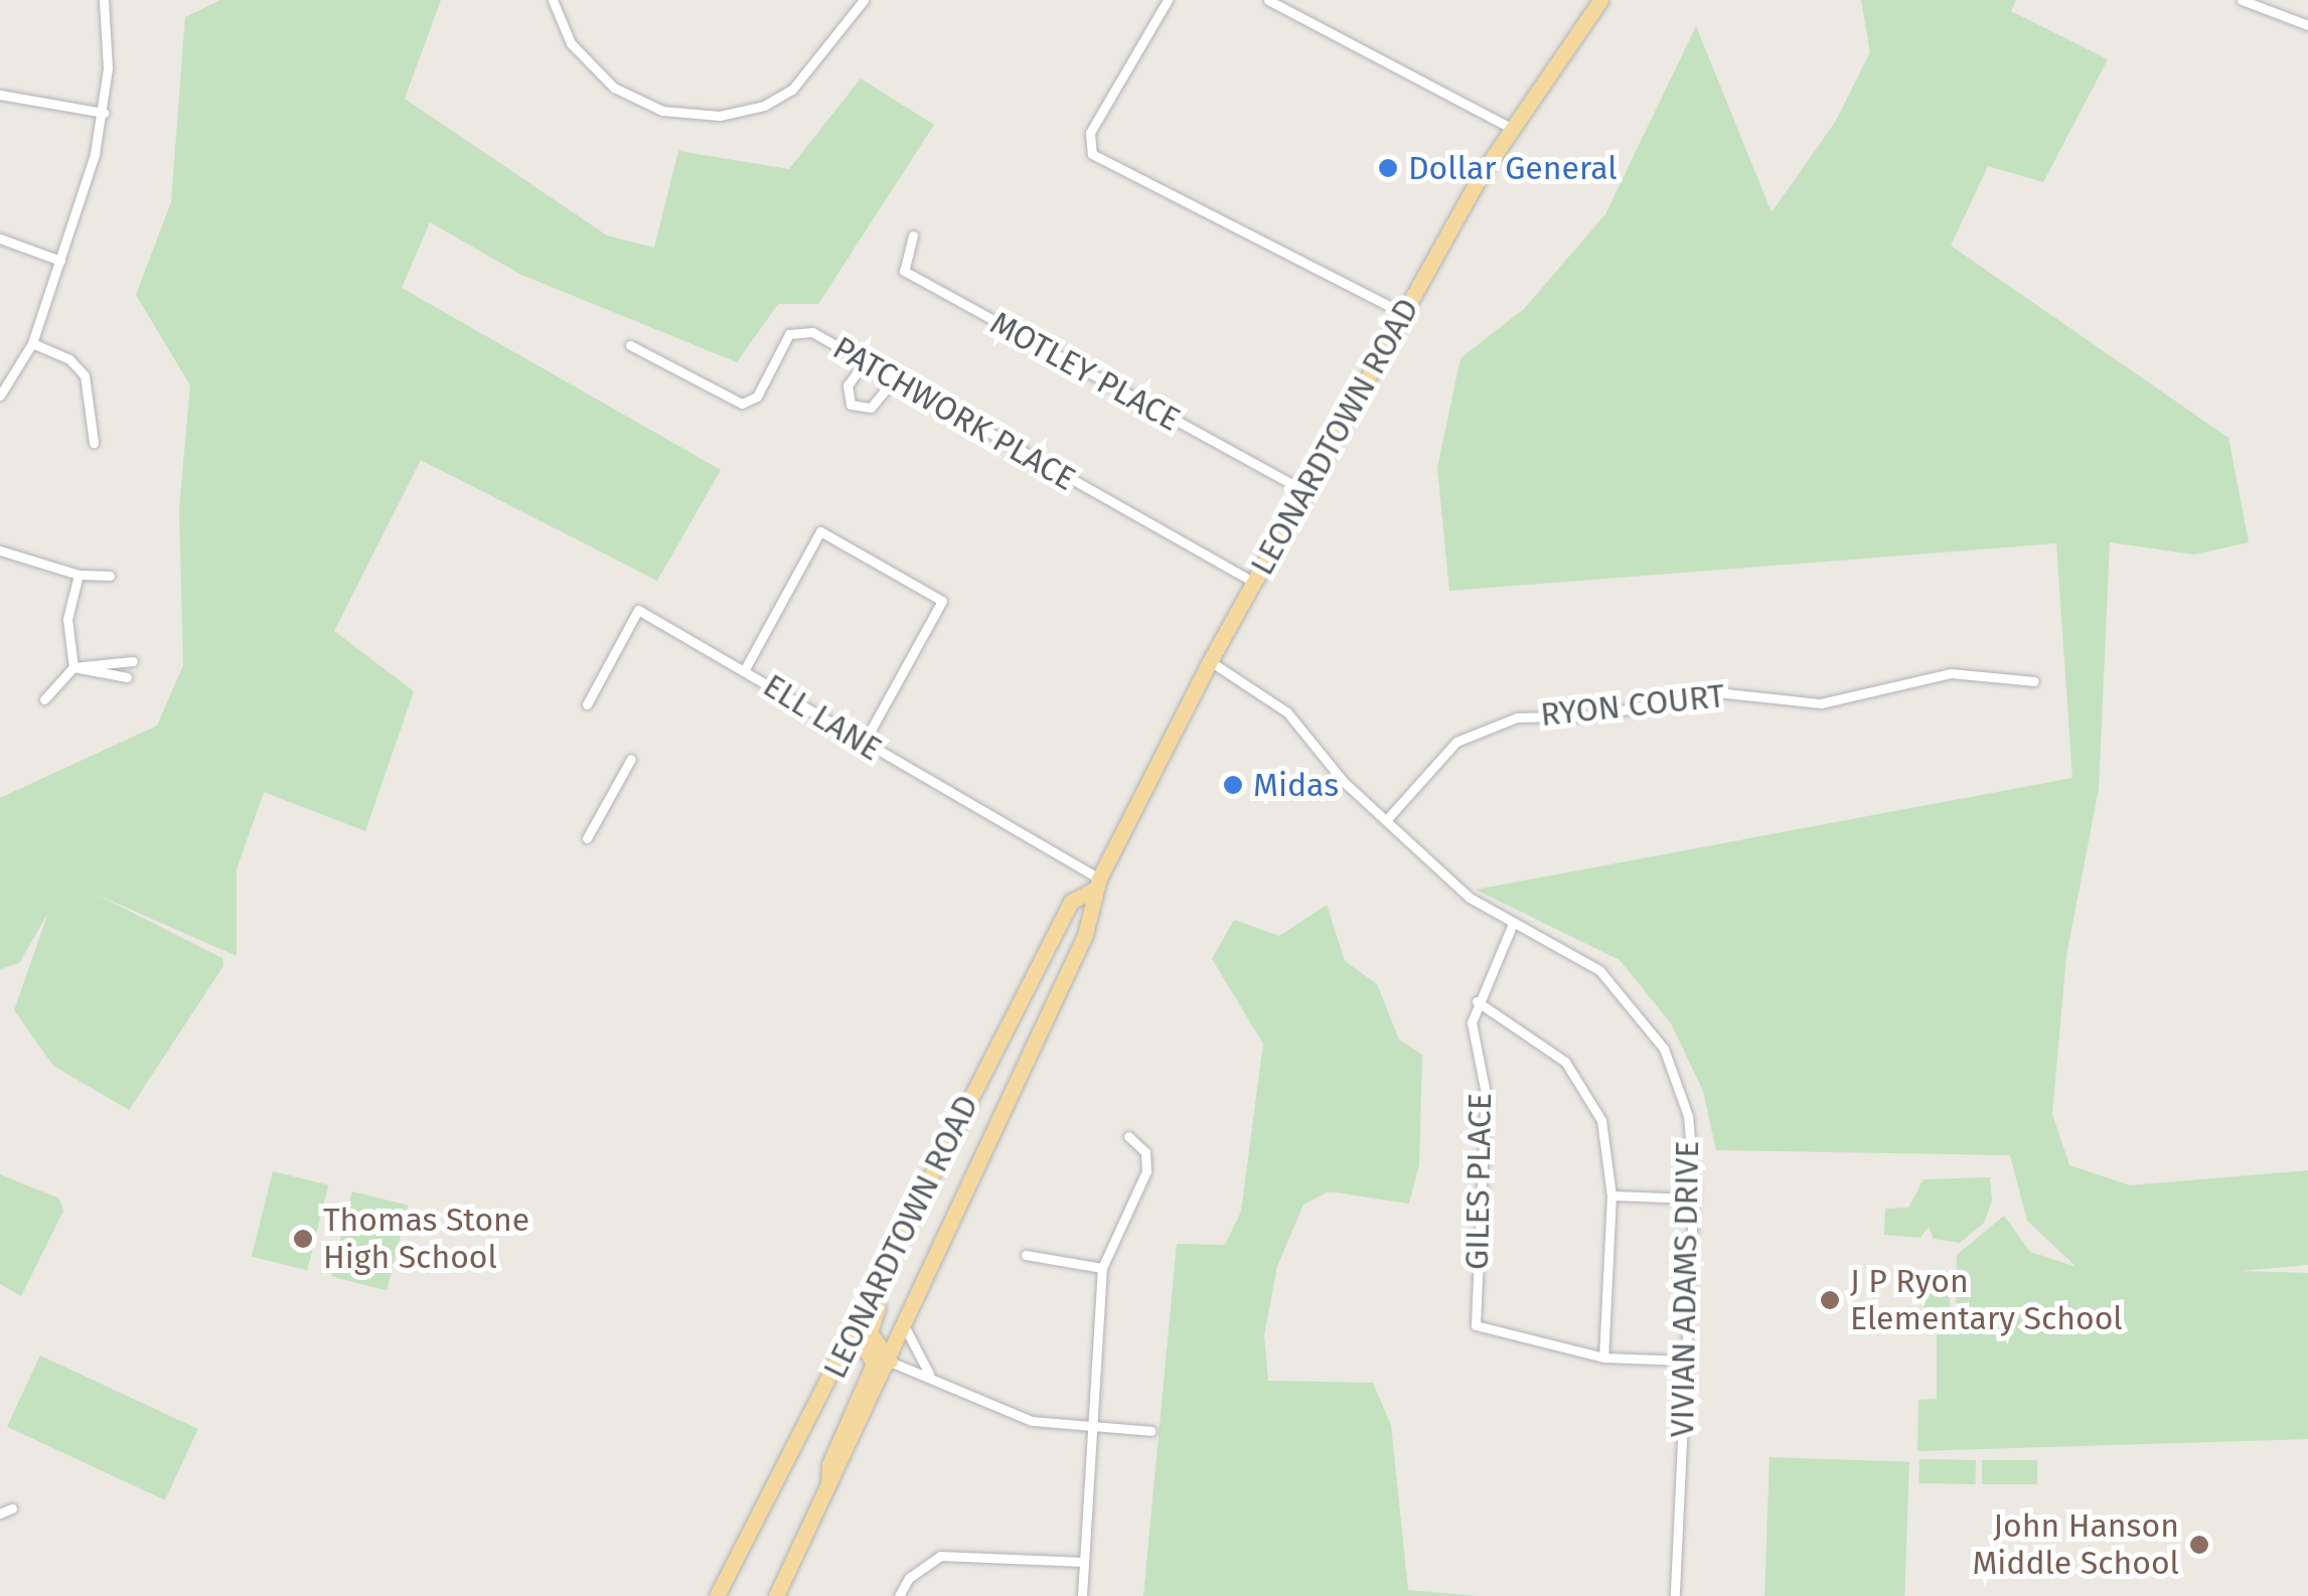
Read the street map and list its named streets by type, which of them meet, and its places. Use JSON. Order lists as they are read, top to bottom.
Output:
{
  "streets": {
    "highway": ["LEONARDTOWN ROAD"],
    "street": [
      "MOTLEY PLACE",
      "PATCHWORK PLACE",
      "RYON COURT",
      "ELL LANE",
      "GILES PLACE",
      "VIVIAN ADAMS DRIVE"
    ]
  },
  "crossings": [
    ["MOTLEY PLACE", "LEONARDTOWN ROAD"],
    ["PATCHWORK PLACE", "LEONARDTOWN ROAD"],
    ["LEONARDTOWN ROAD", "ELL LANE"],
    ["LEONARDTOWN ROAD", "VIVIAN ADAMS DRIVE"],
    ["RYON COURT", "VIVIAN ADAMS DRIVE"],
    ["GILES PLACE", "VIVIAN ADAMS DRIVE"]
  ],
  "places": [
    "Dollar General",
    "Midas",
    "Thomas Stone High School",
    "J P Ryon Elementary School",
    "John Hanson Middle School"
  ]
}
